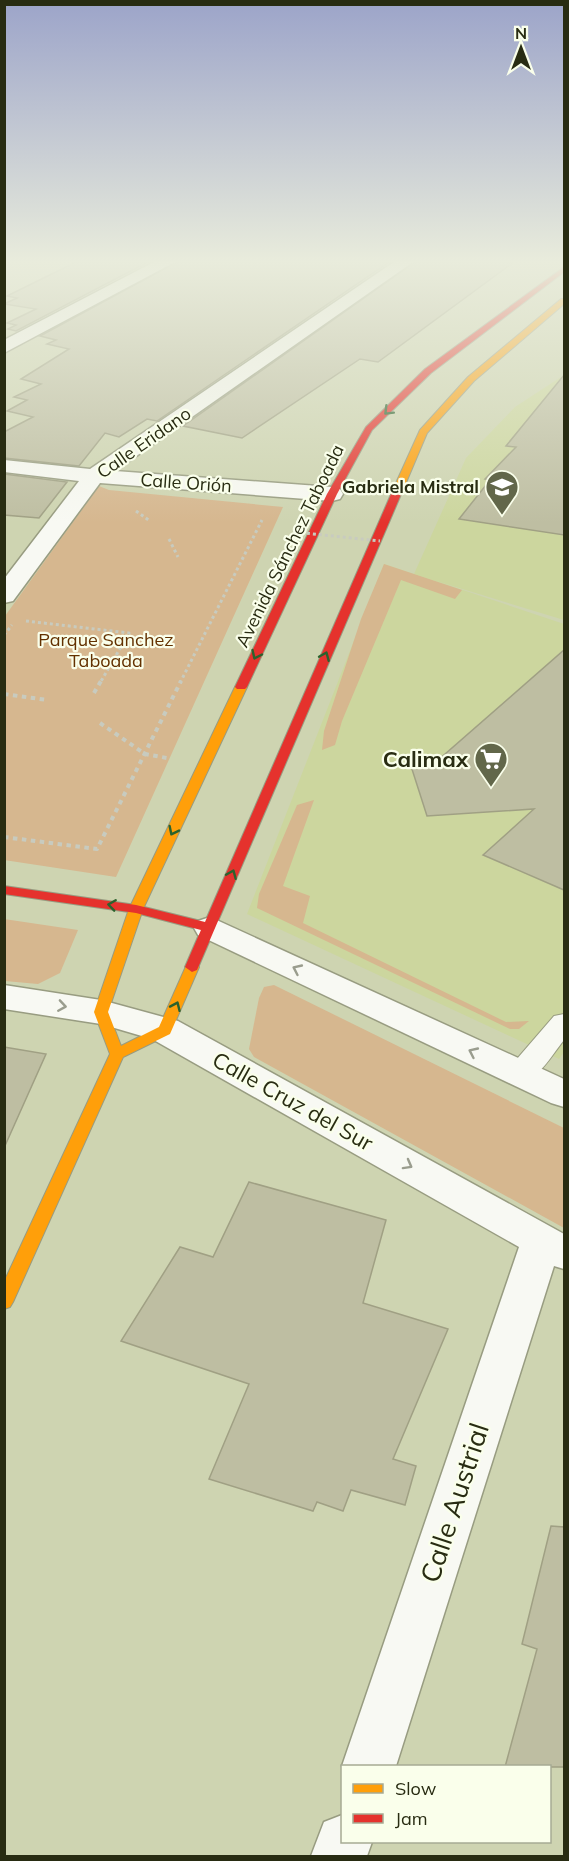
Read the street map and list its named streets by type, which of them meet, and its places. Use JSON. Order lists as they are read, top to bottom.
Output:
{
  "streets": {
    "main road": ["Avenida Sánchez Taboada"],
    "street": [
      "Calle Eridano",
      "Calle Orión",
      "Calle Cruz del Sur",
      "Calle Austrial"
    ]
  },
  "crossings": [
    ["Calle Eridano", "Calle Orión"],
    ["Calle Orión", "Avenida Sánchez Taboada"],
    ["Avenida Sánchez Taboada", "Calle Cruz del Sur"],
    ["Calle Cruz del Sur", "Calle Austrial"]
  ],
  "parks": ["Parque Sanchez Taboada"],
  "places": {
    "school or university": ["Gabriela Mistral"],
    "supermarket": ["Calimax"]
  },
  "legend": ["Slow", "Jam"],
  "north": "top"
}
